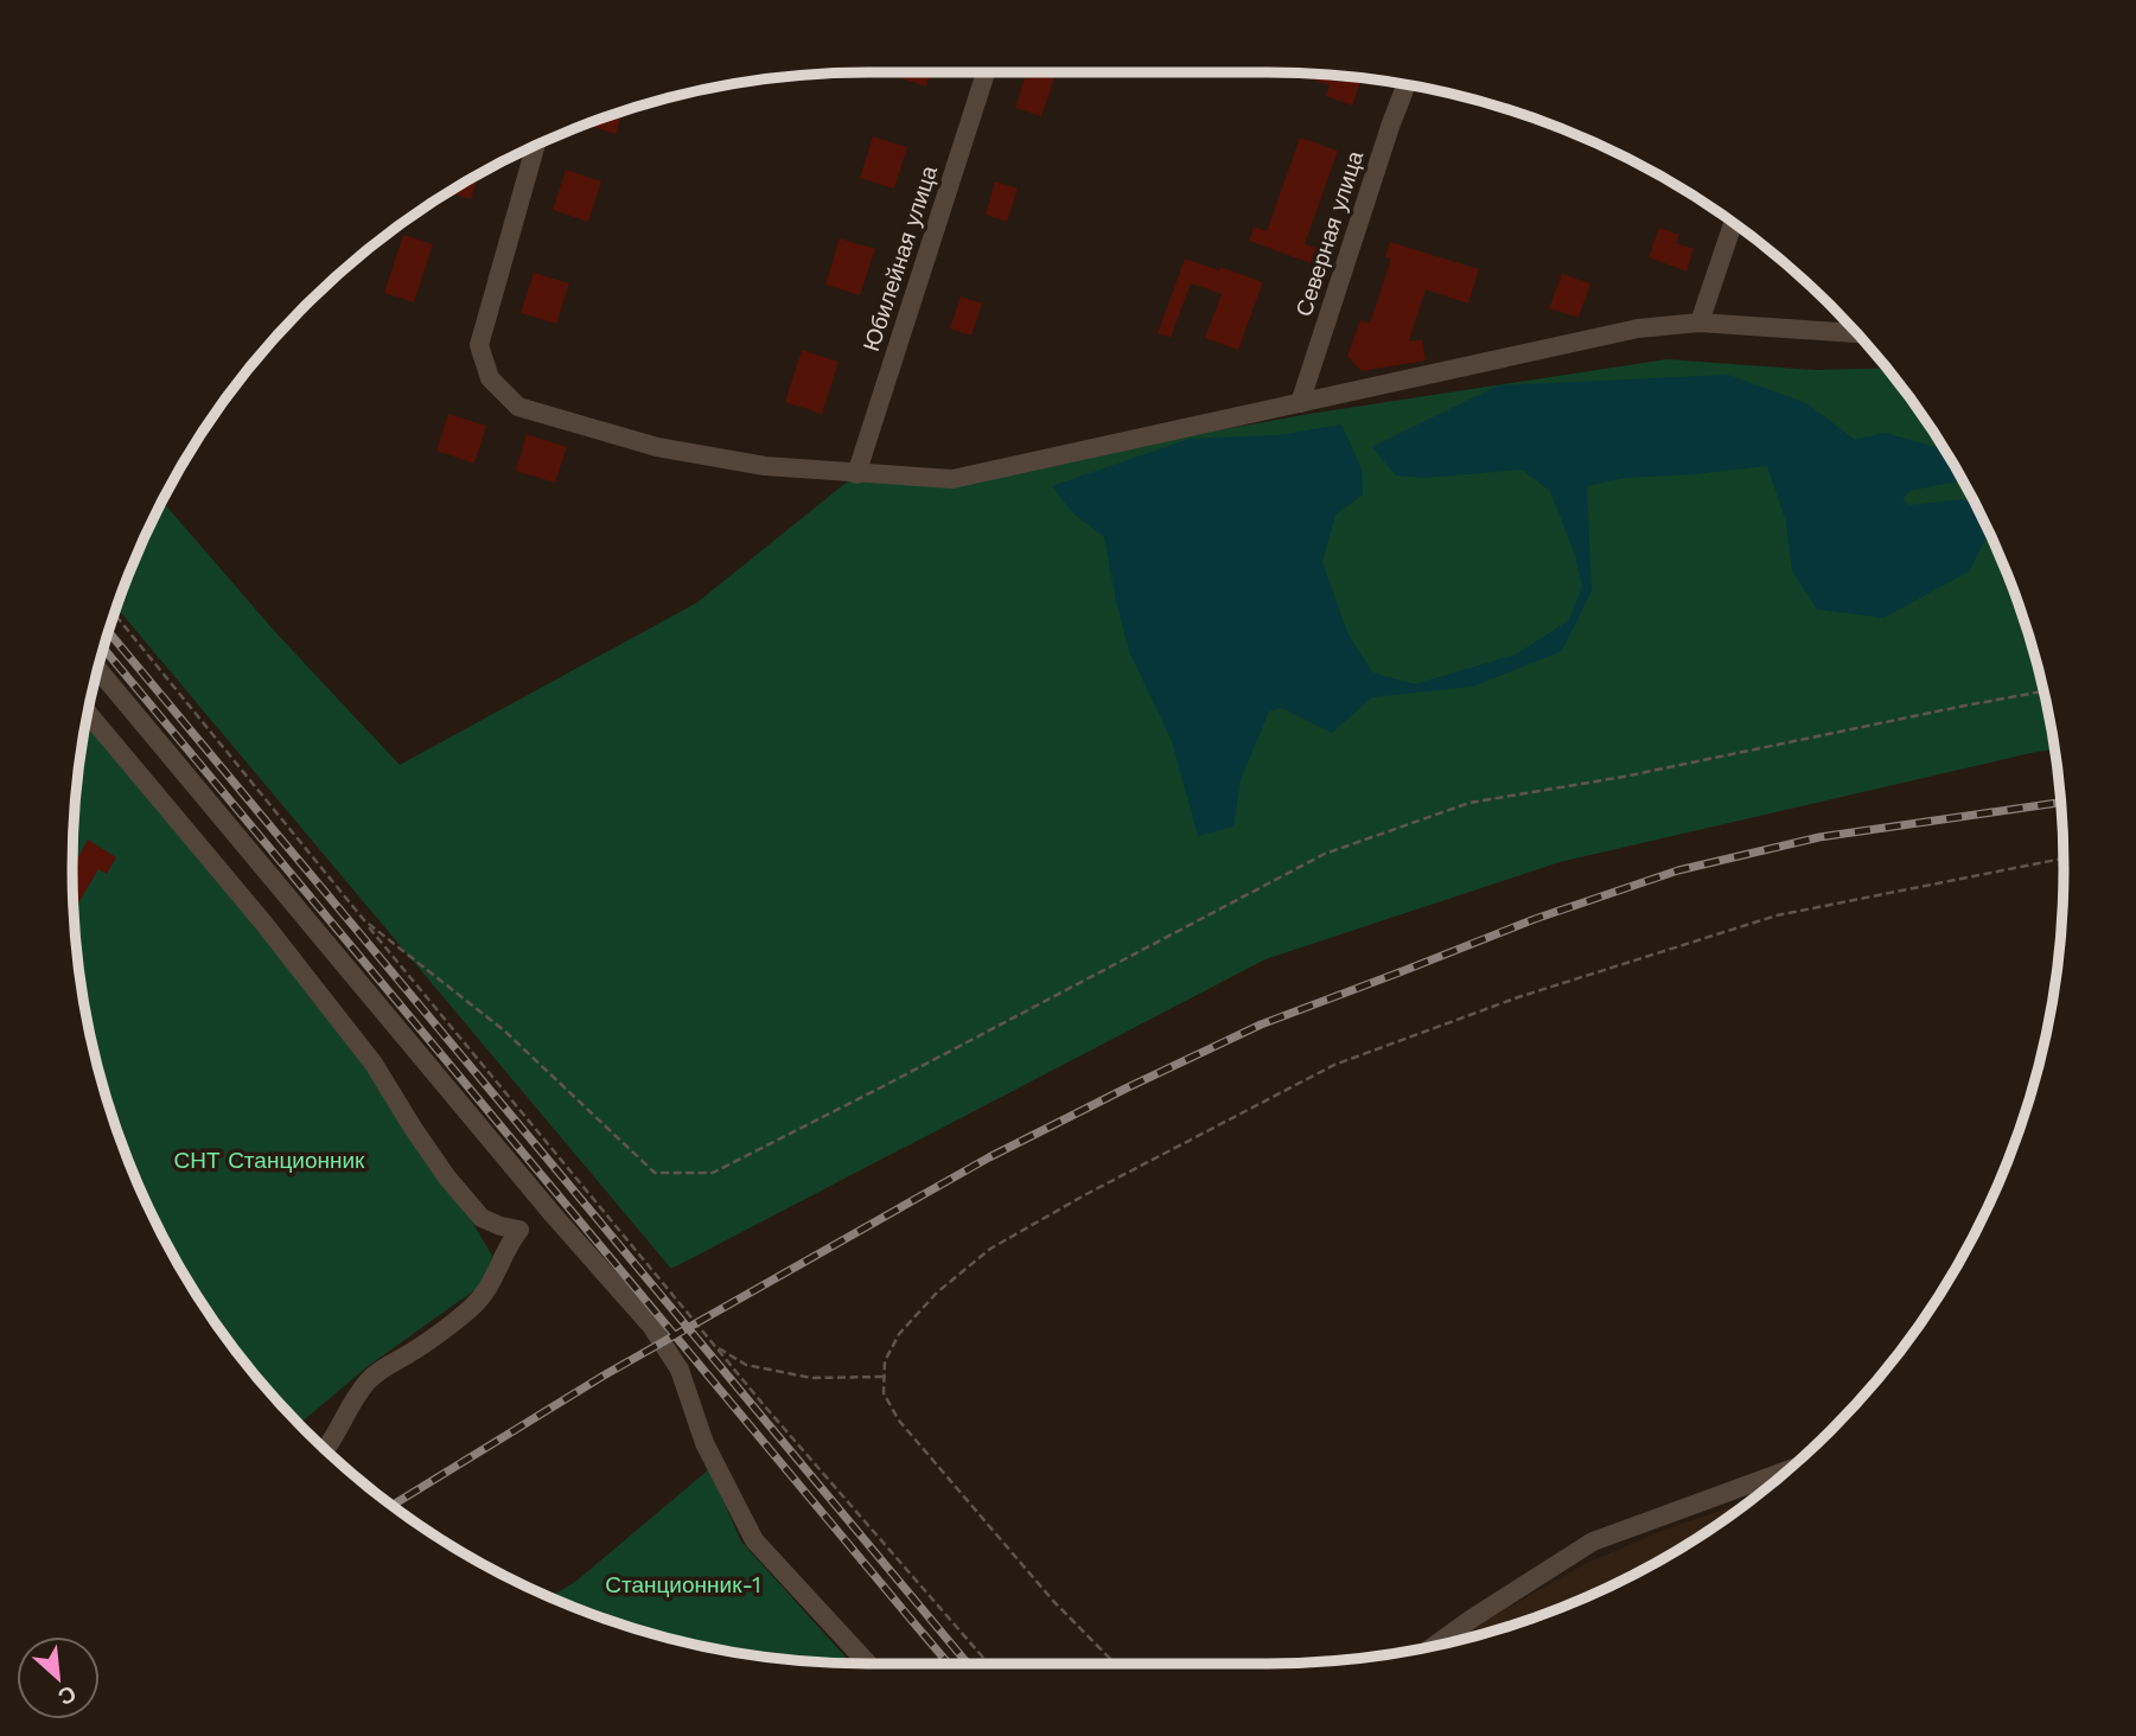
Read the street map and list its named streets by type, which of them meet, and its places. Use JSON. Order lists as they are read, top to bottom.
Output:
{
  "streets": {
    "street": ["Северная улица", "Юбилейная улица"]
  },
  "parks": ["СНТ Станционник", "Станционник-1"],
  "north": "bottom right"
}
